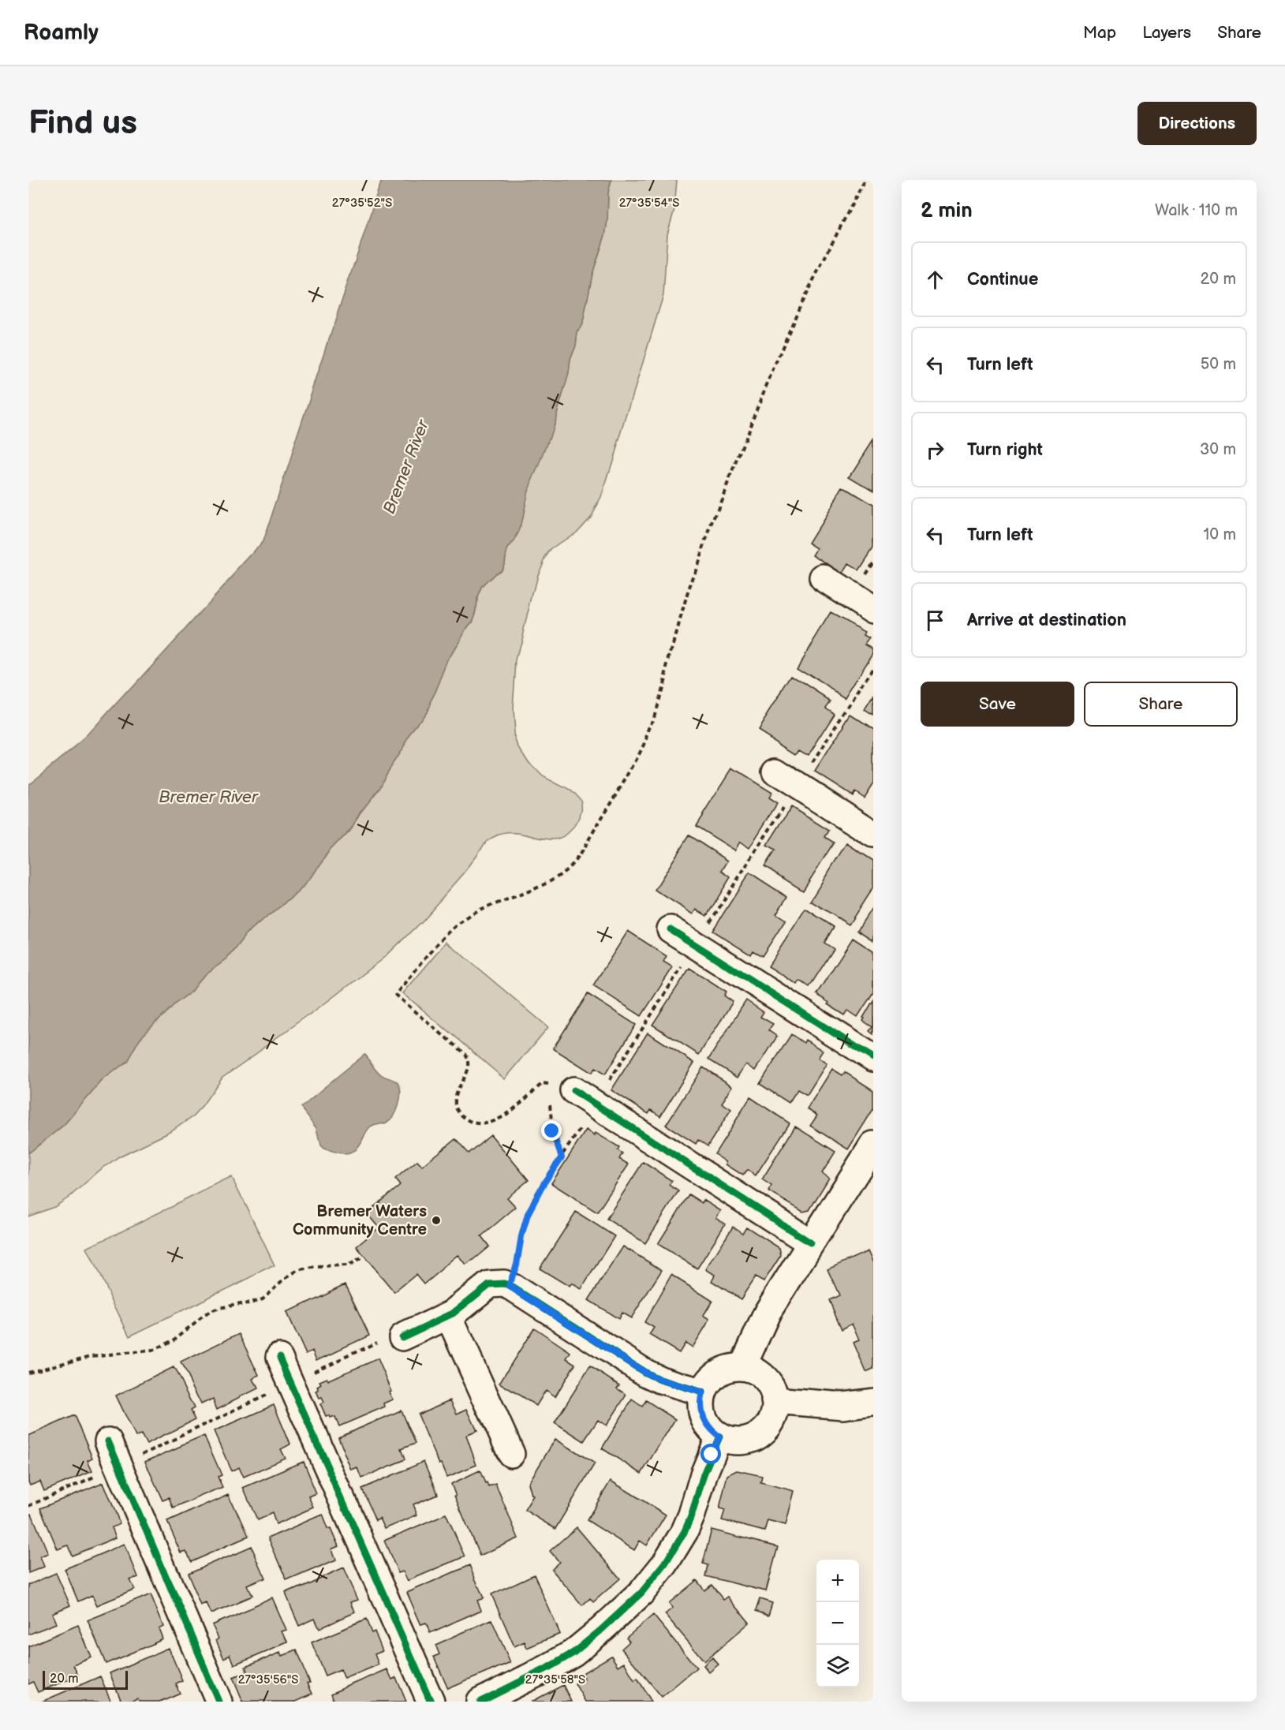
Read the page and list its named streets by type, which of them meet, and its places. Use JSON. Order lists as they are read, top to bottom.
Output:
{
  "water": ["Bremer River"],
  "places": ["Bremer Waters Community Centre"],
  "scale_bar": "20 m",
  "page": {
    "header": "Roamly",
    "nav": ["Map", "Layers", "Share"],
    "buttons": [
      "Directions",
      ["Save", "Share"]
    ],
    "title": "Find us",
    "heading": ["2 min", "Walk · 110 m"],
    "list": [
      ["Continue", "20 m"],
      ["Turn left", "50 m"],
      ["Turn right", "30 m"],
      ["Turn left", "10 m"],
      "Arrive at destination"
    ],
    "map_buttons": ["+", "−"],
    "scale": "20 m"
  },
  "coordinates": [
    "27°35'54\"S",
    "27°35'52\"S",
    "27°35'56\"S",
    "27°35'58\"S"
  ]
}
